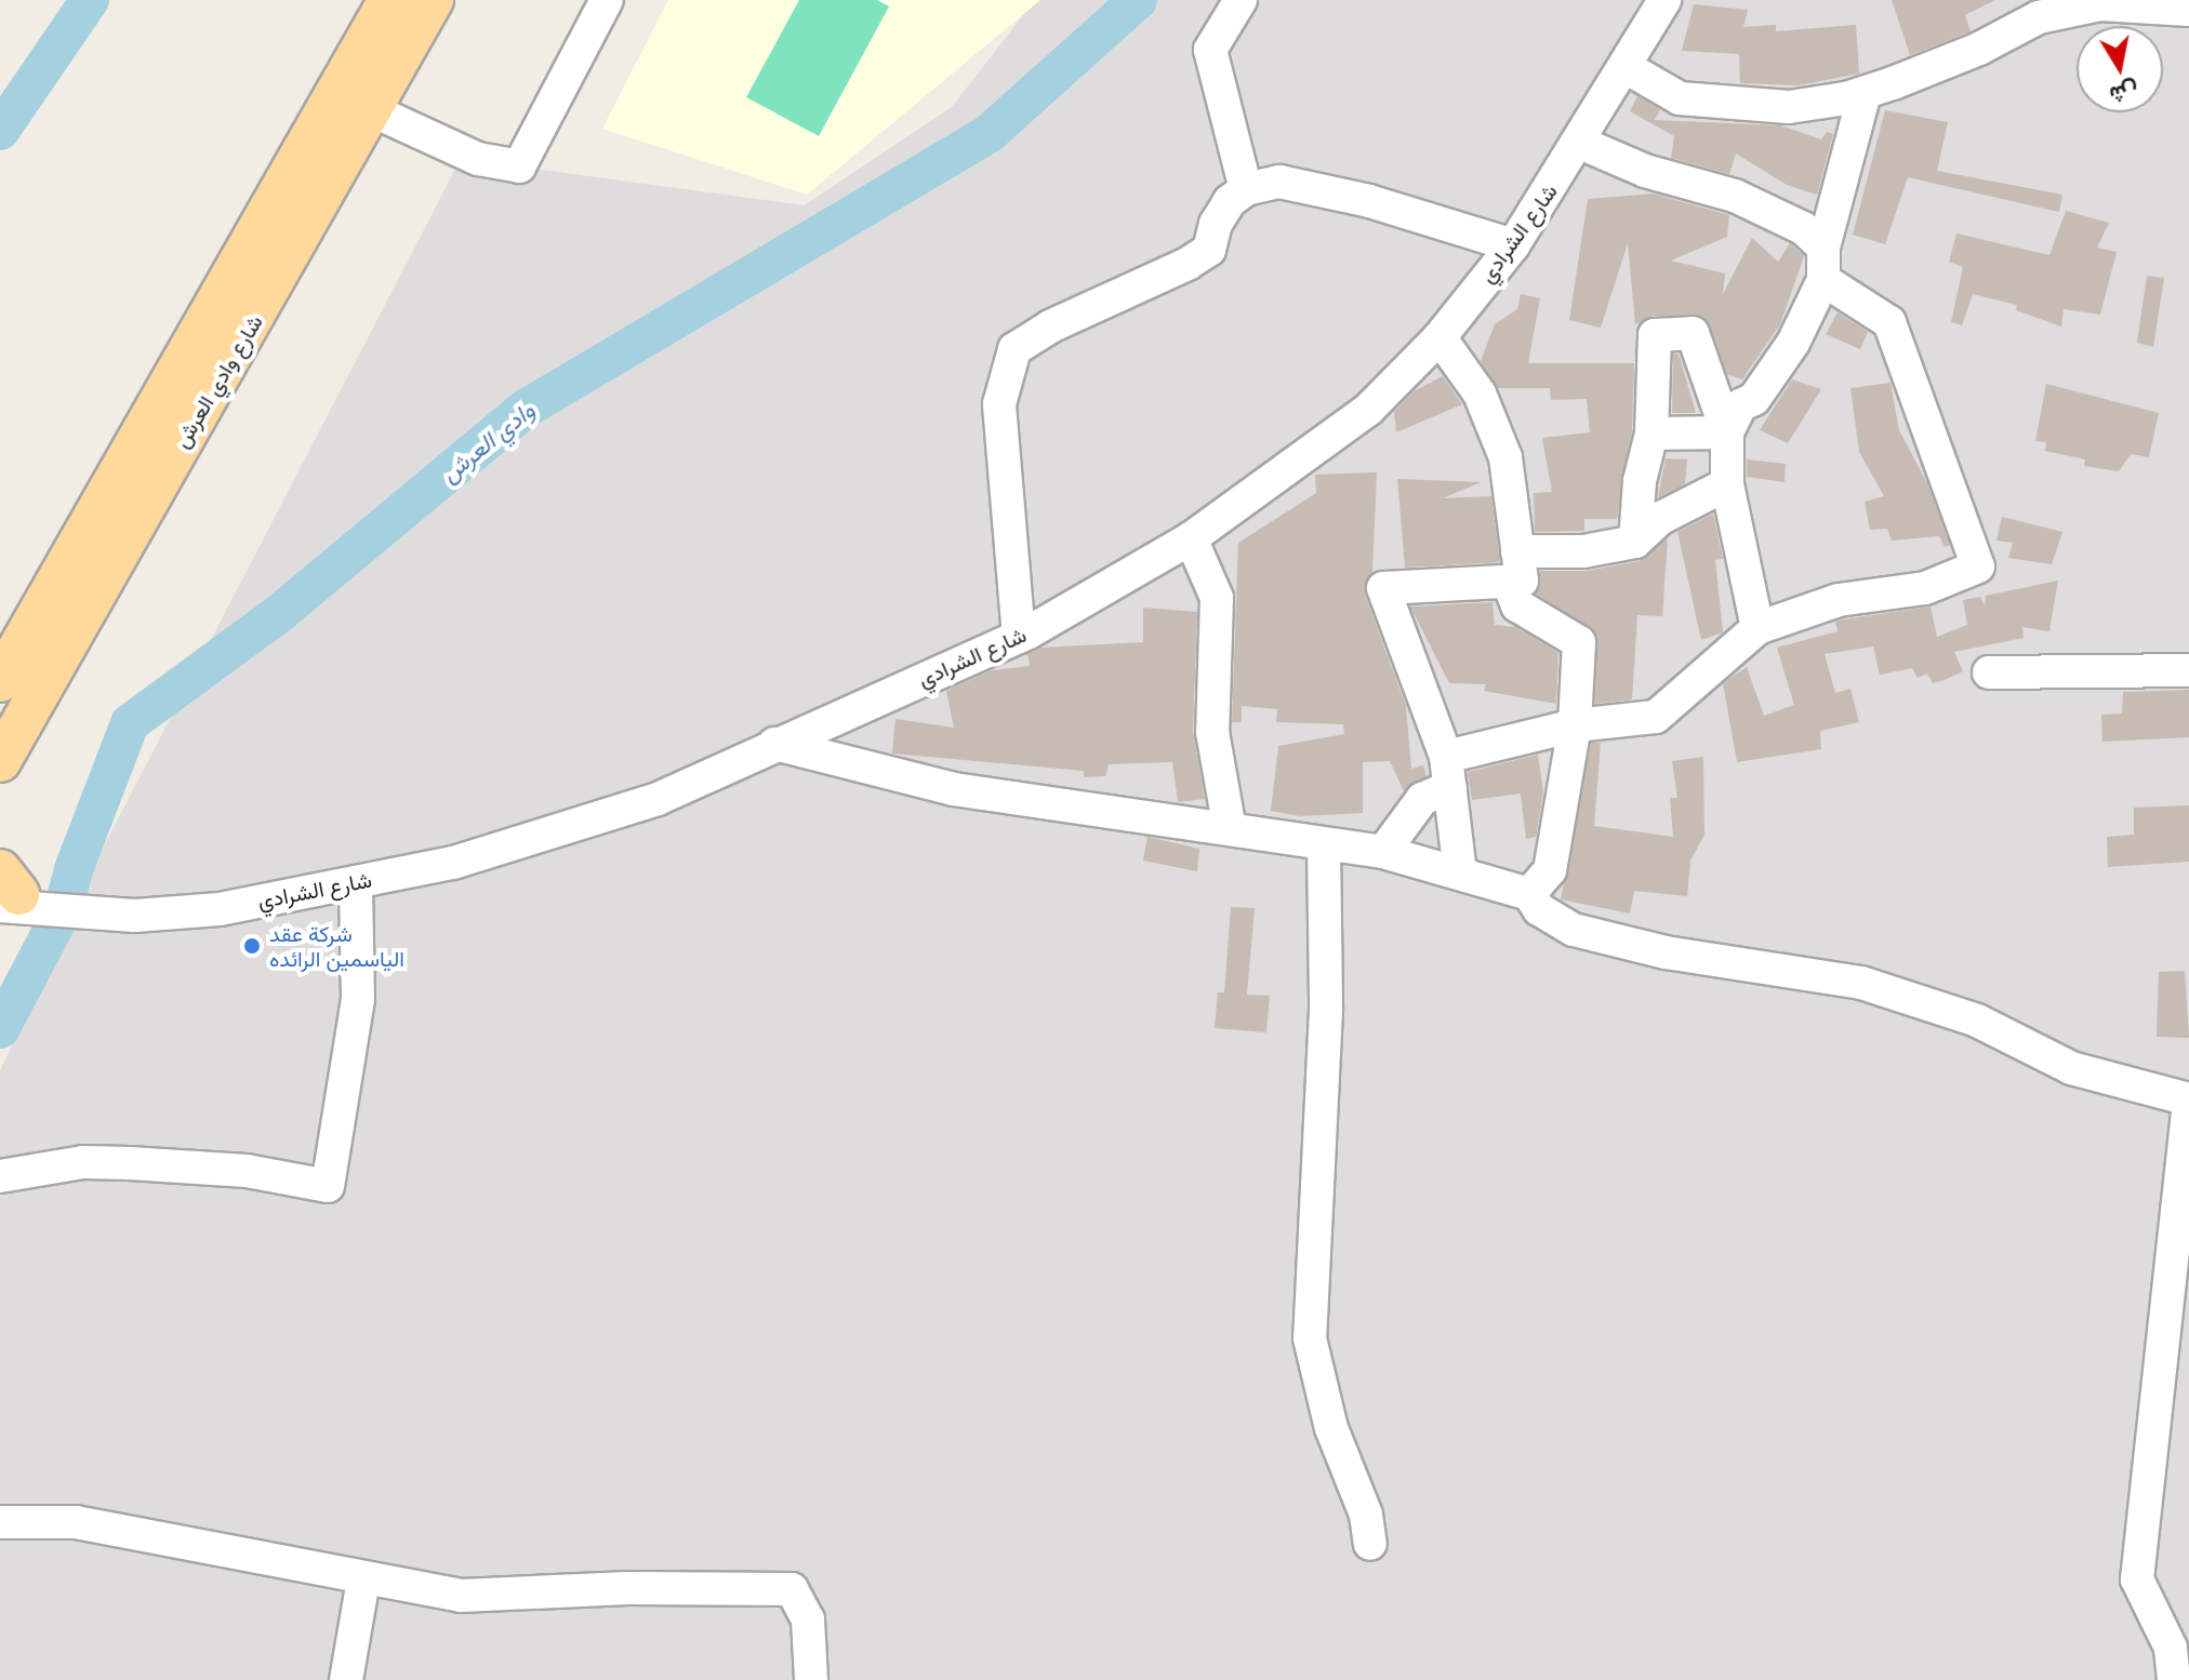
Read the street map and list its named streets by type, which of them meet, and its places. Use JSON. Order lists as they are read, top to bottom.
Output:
{
  "streets": {
    "main road": ["شارع وادي العرش"],
    "street": ["شارع الشرادي"]
  },
  "water": ["وادي العرش"],
  "places": ["شرکة عقد الیاسمین الرائدہ"],
  "north": "bottom"
}
